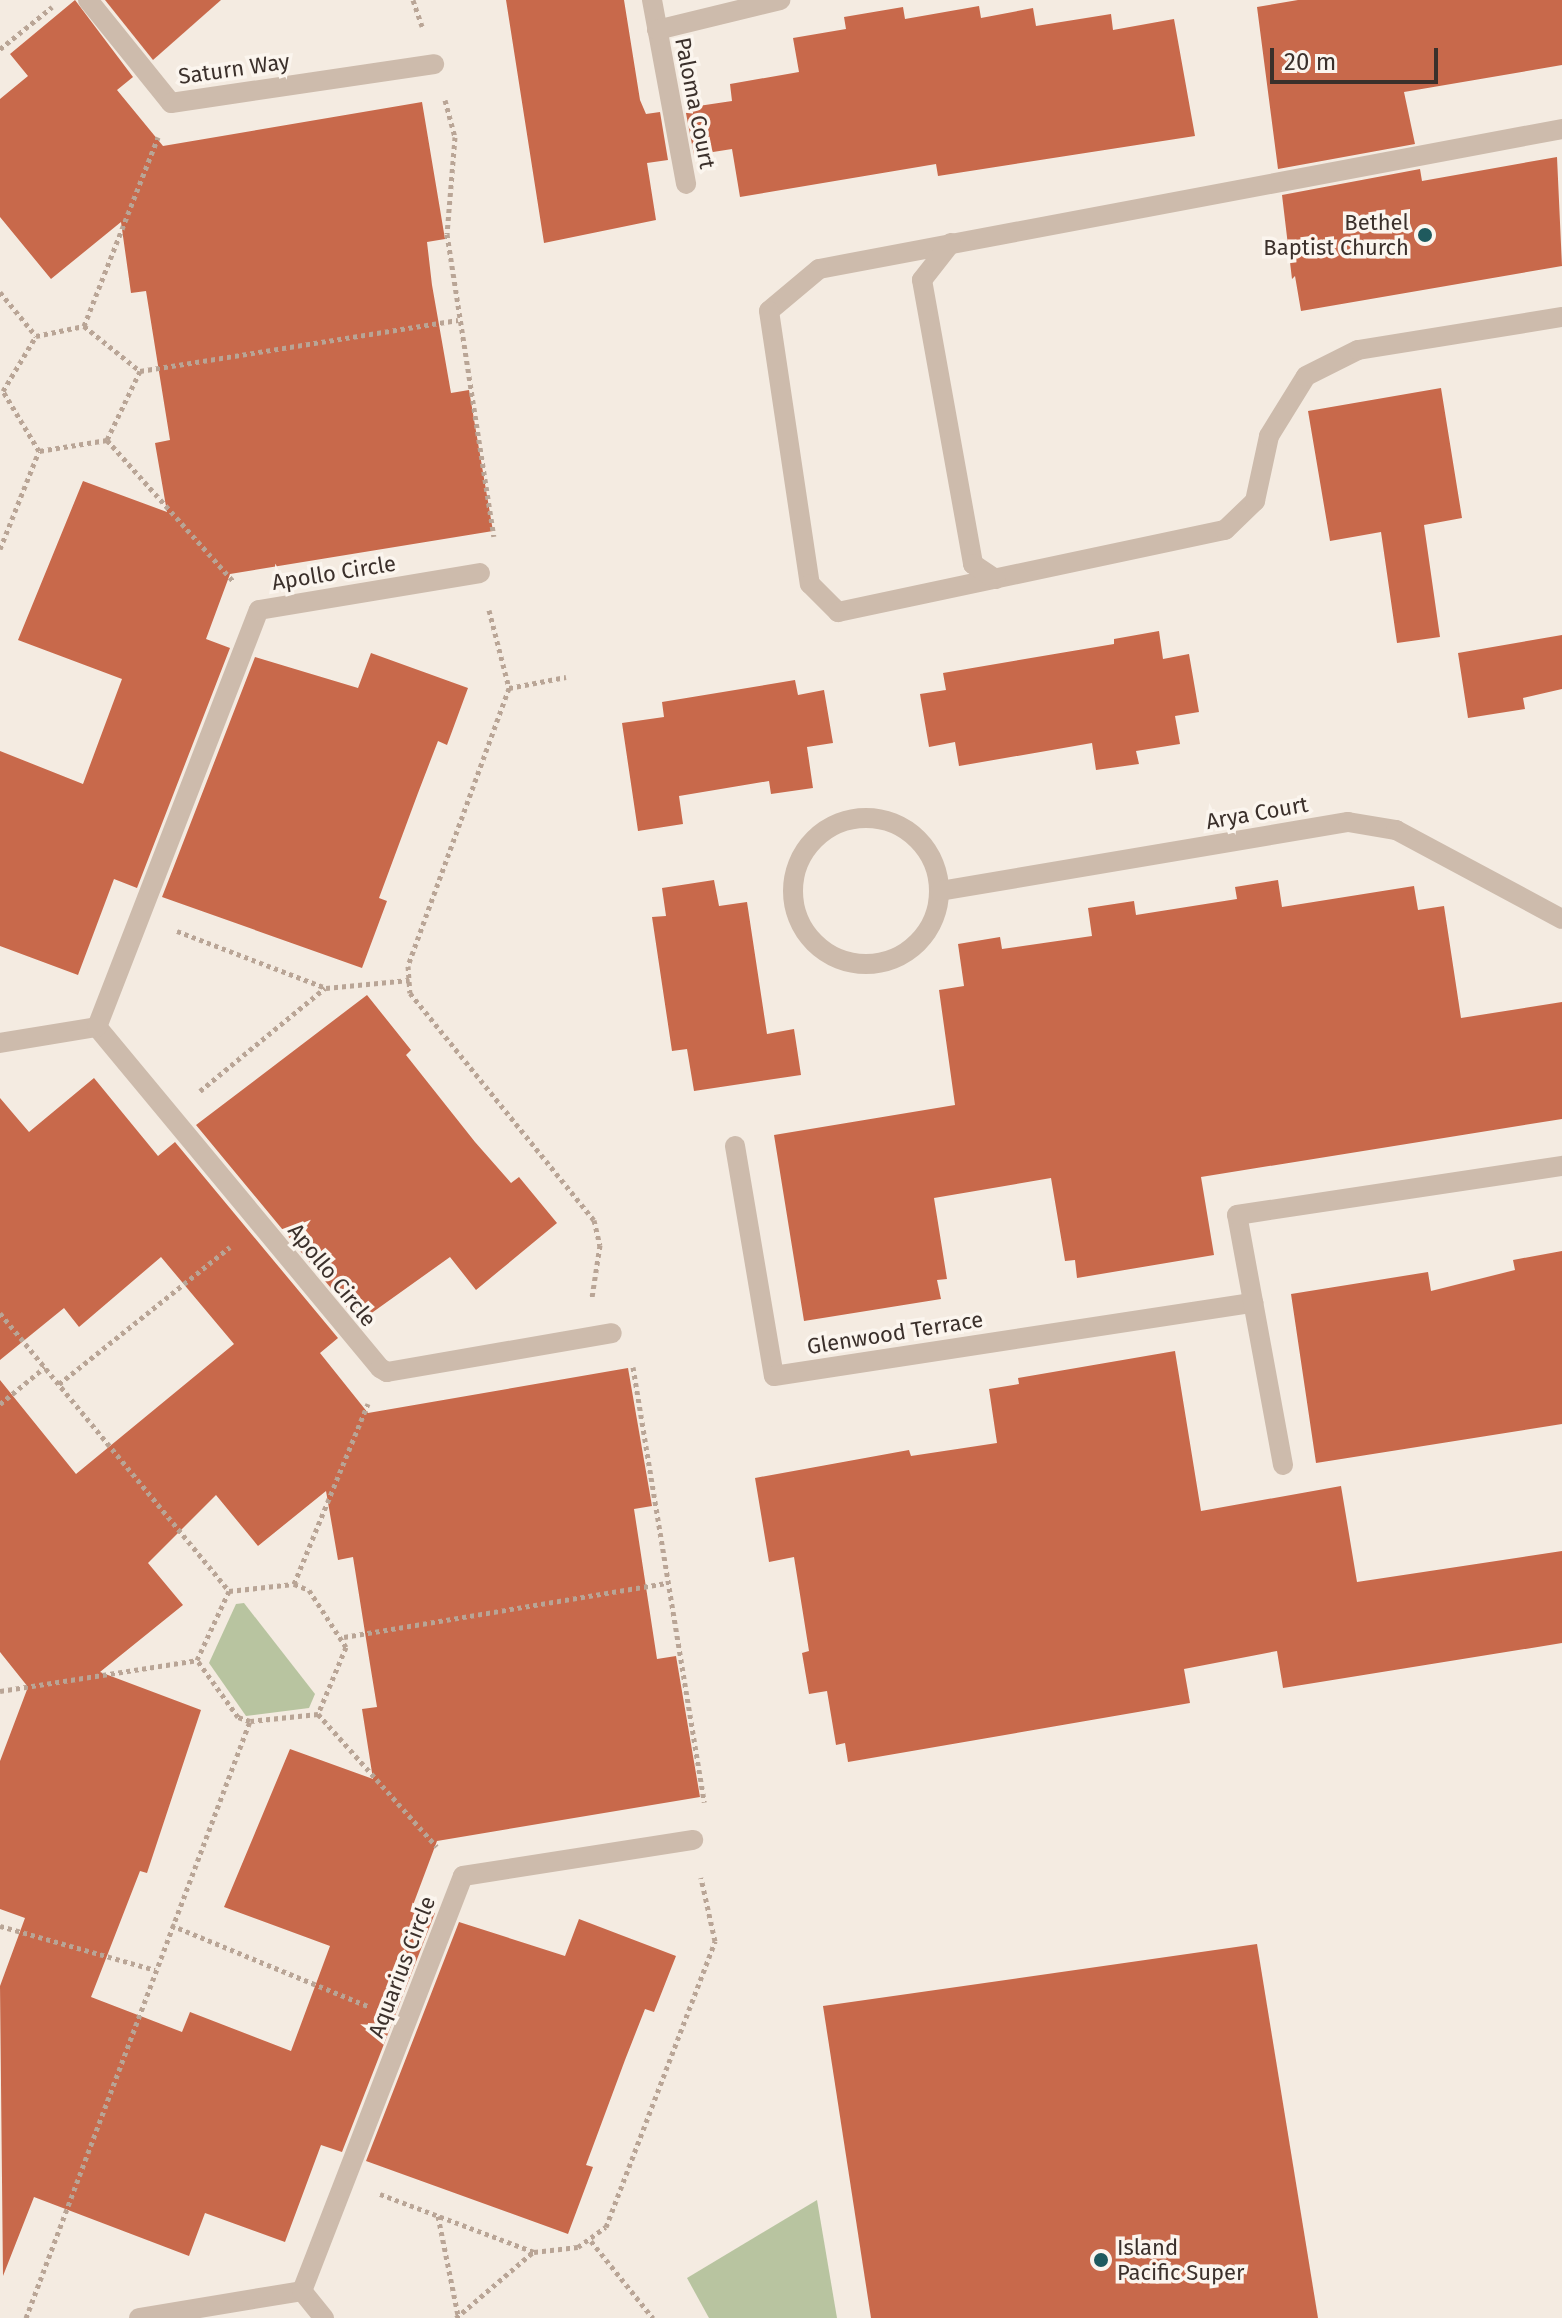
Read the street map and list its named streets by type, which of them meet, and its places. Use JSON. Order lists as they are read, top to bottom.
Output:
{
  "streets": {
    "street": [
      "Saturn Way",
      "Paloma Court",
      "Apollo Circle",
      "Arya Court",
      "Glenwood Terrace",
      "Aquarius Circle"
    ]
  },
  "places": ["Bethel Baptist Church", "Island Pacific Super"],
  "scale_bar": "20 m"
}
